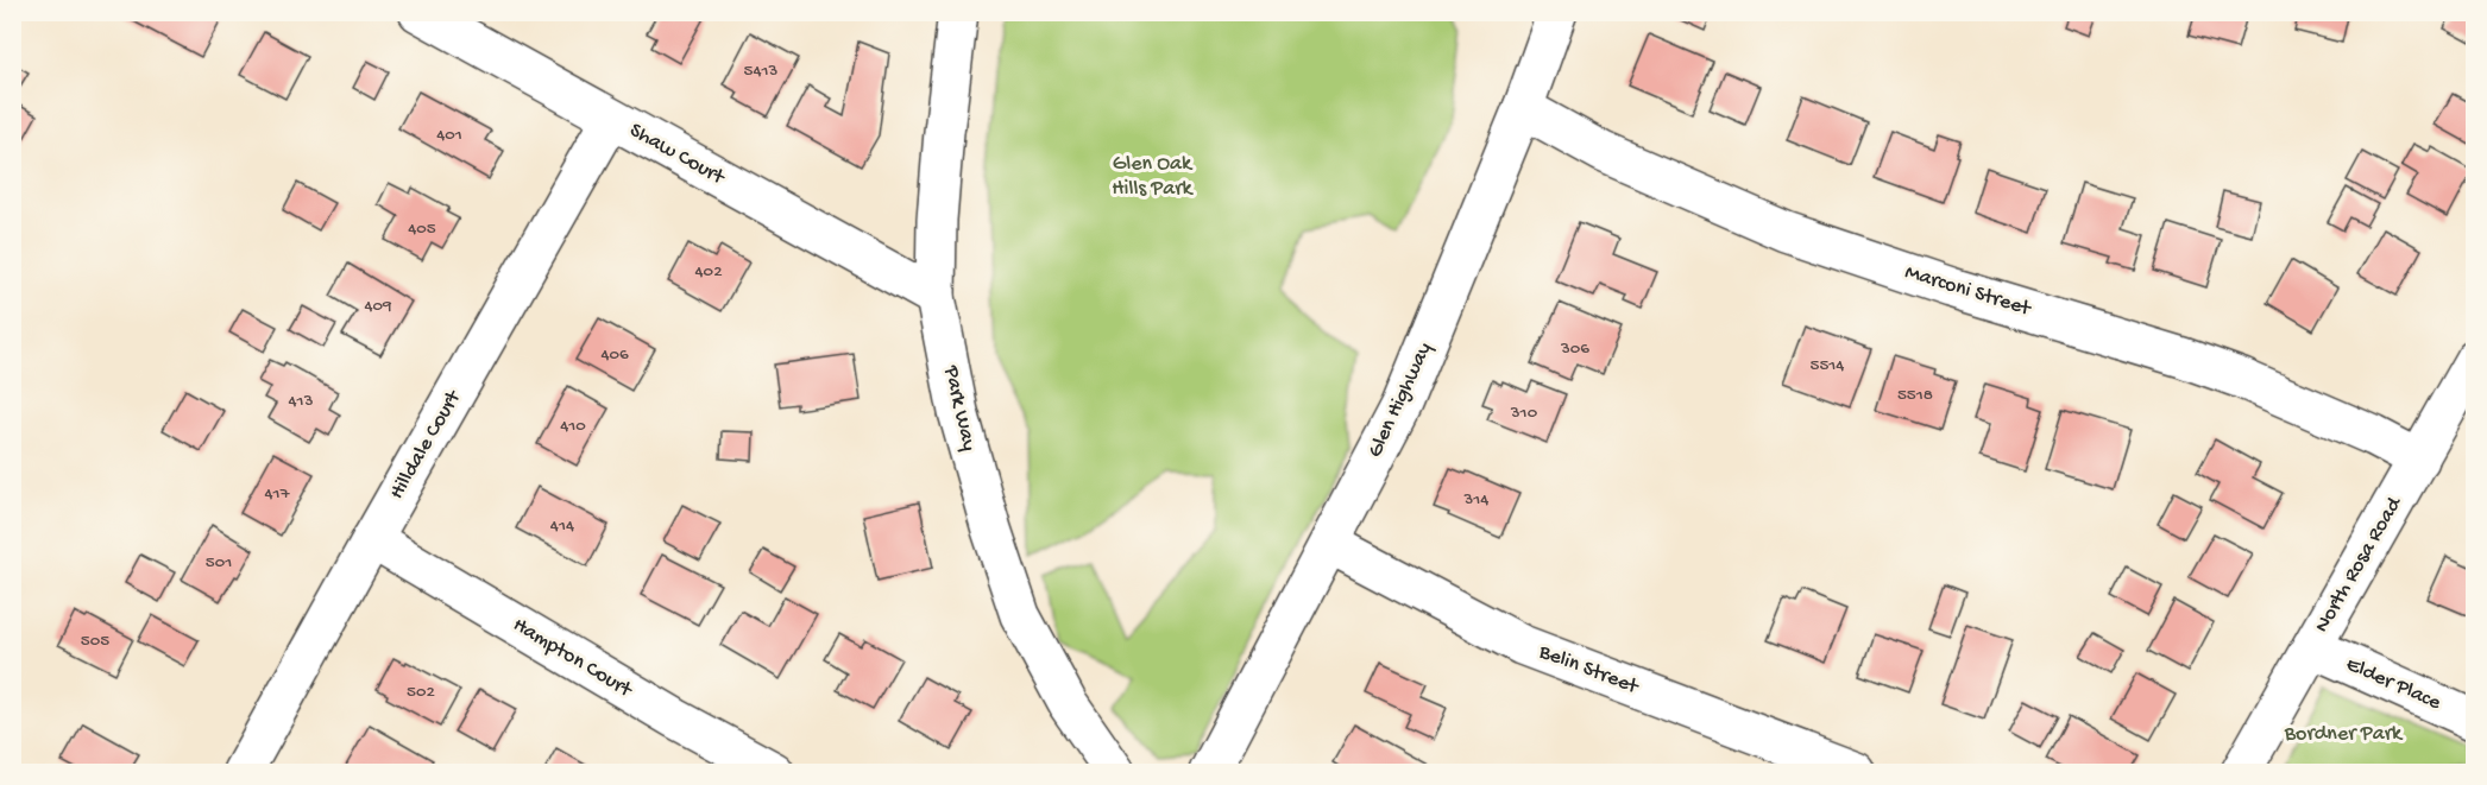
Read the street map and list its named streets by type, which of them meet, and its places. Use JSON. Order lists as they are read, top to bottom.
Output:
{
  "streets": {
    "street": [
      "Shaw Court",
      "Marconi Street",
      "Glen Highway",
      "Park Way",
      "Hilldale Court",
      "North Rosa Road",
      "Hampton Court",
      "Belin Street",
      "Elder Place"
    ]
  },
  "crossings": [
    ["Shaw Court", "Park Way"],
    ["Shaw Court", "Hilldale Court"],
    ["Marconi Street", "Glen Highway"],
    ["Marconi Street", "North Rosa Road"],
    ["Glen Highway", "Belin Street"],
    ["Hilldale Court", "Hampton Court"],
    ["North Rosa Road", "Elder Place"]
  ],
  "parks": ["Glen Oak Hills Park", "Bordner Park"],
  "house_numbers": [
    "5413",
    "401",
    "405",
    "402",
    "409",
    "306",
    "406",
    "5514",
    "5518",
    "413",
    "310",
    "410",
    "417",
    "314",
    "414",
    "501",
    "505",
    "502"
  ]
}
